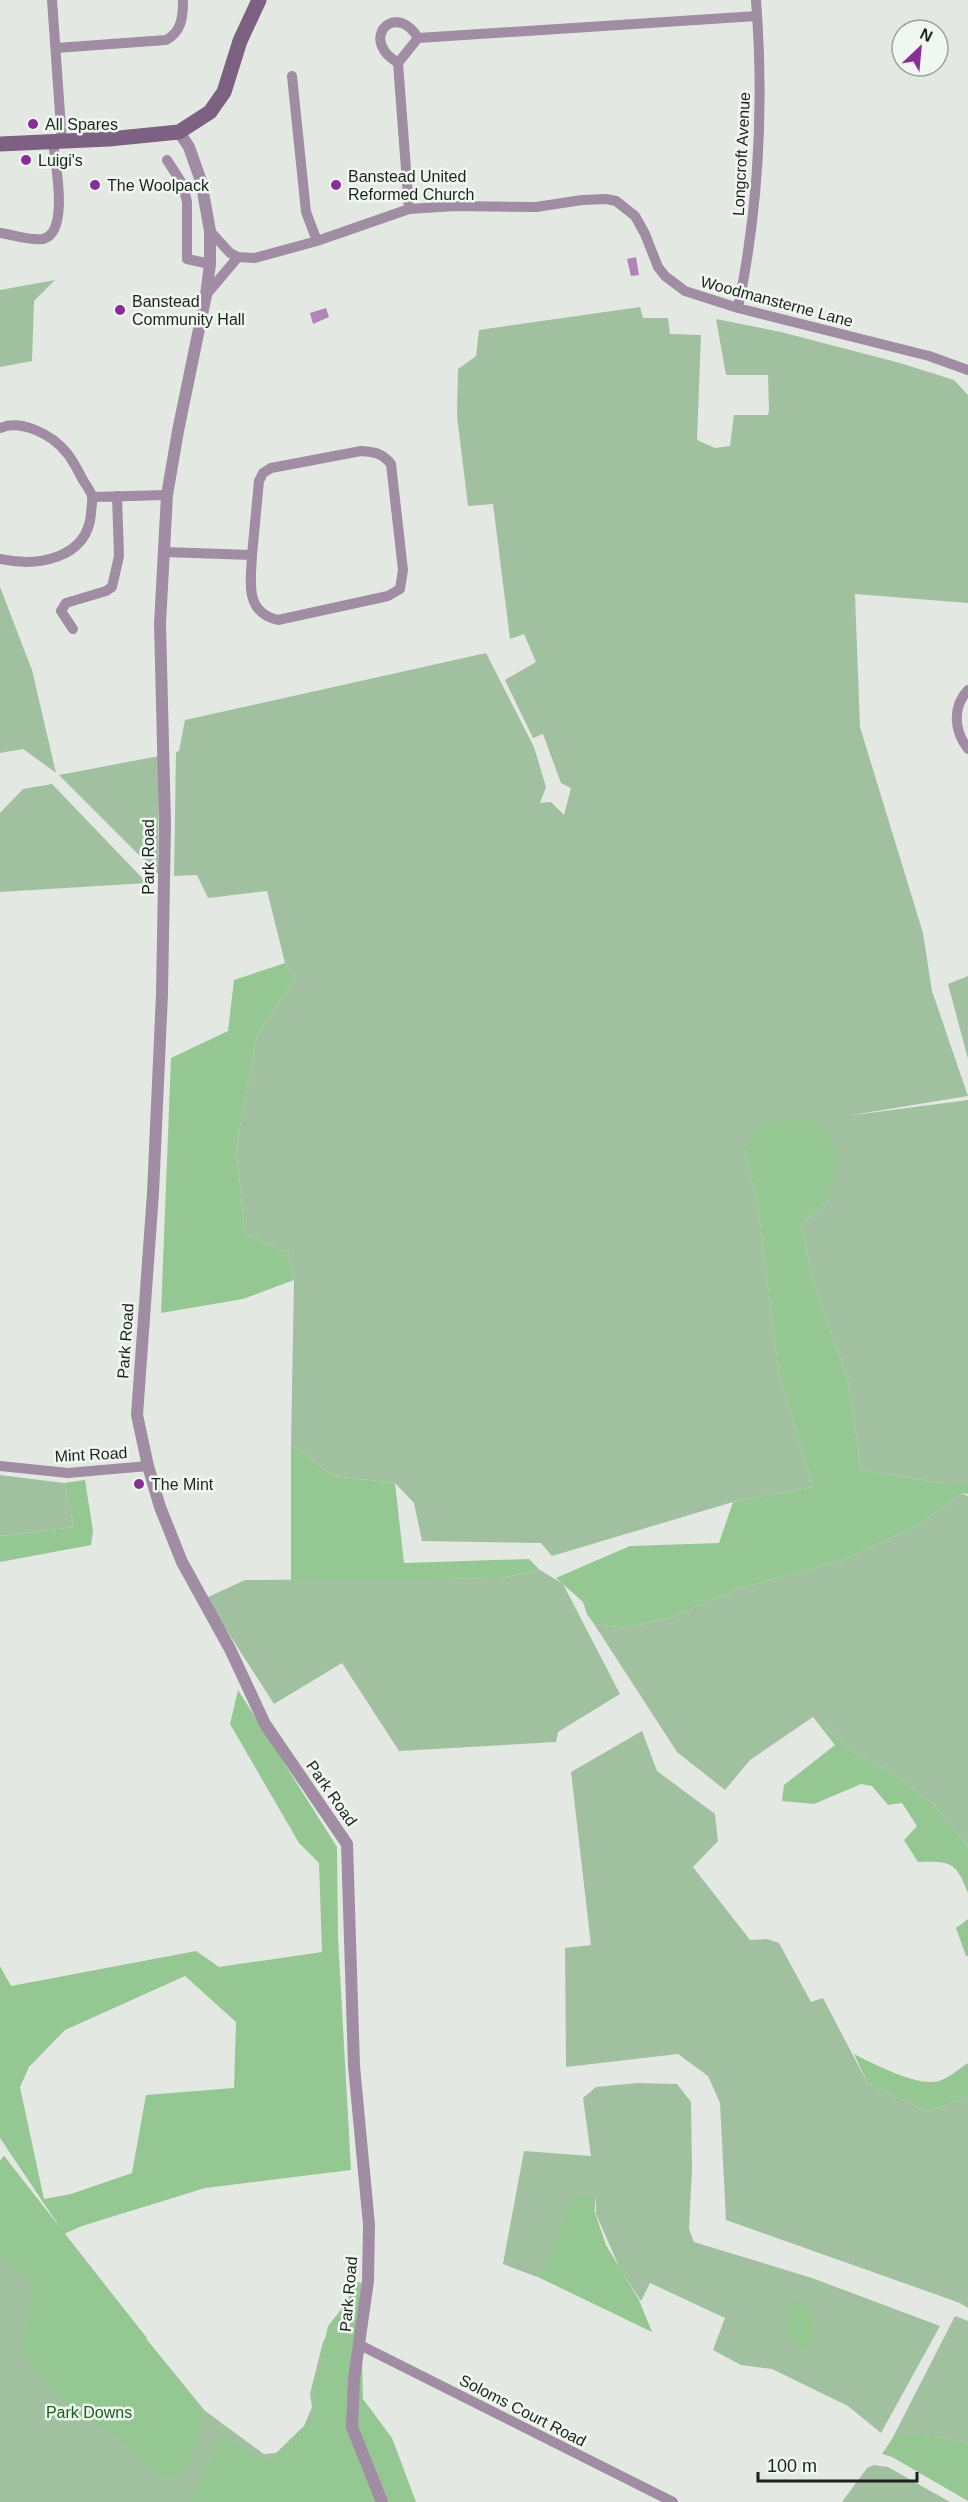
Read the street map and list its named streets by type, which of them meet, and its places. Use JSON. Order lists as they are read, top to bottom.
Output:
{
  "streets": {
    "street": [
      "Longcroft Avenue",
      "Woodmansterne Lane",
      "Park Road",
      "Mint Road",
      "Soloms Court Road"
    ]
  },
  "crossings": [
    ["Longcroft Avenue", "Woodmansterne Lane"],
    ["Park Road", "Mint Road"],
    ["Park Road", "Soloms Court Road"]
  ],
  "parks": ["Park Downs"],
  "places": [
    "All Spares",
    "Luigi's",
    "The Woolpack",
    "Banstead United Reformed Church",
    "Banstead Community Hall",
    "The Mint"
  ],
  "scale_bar": "100 m",
  "north": "top right"
}
